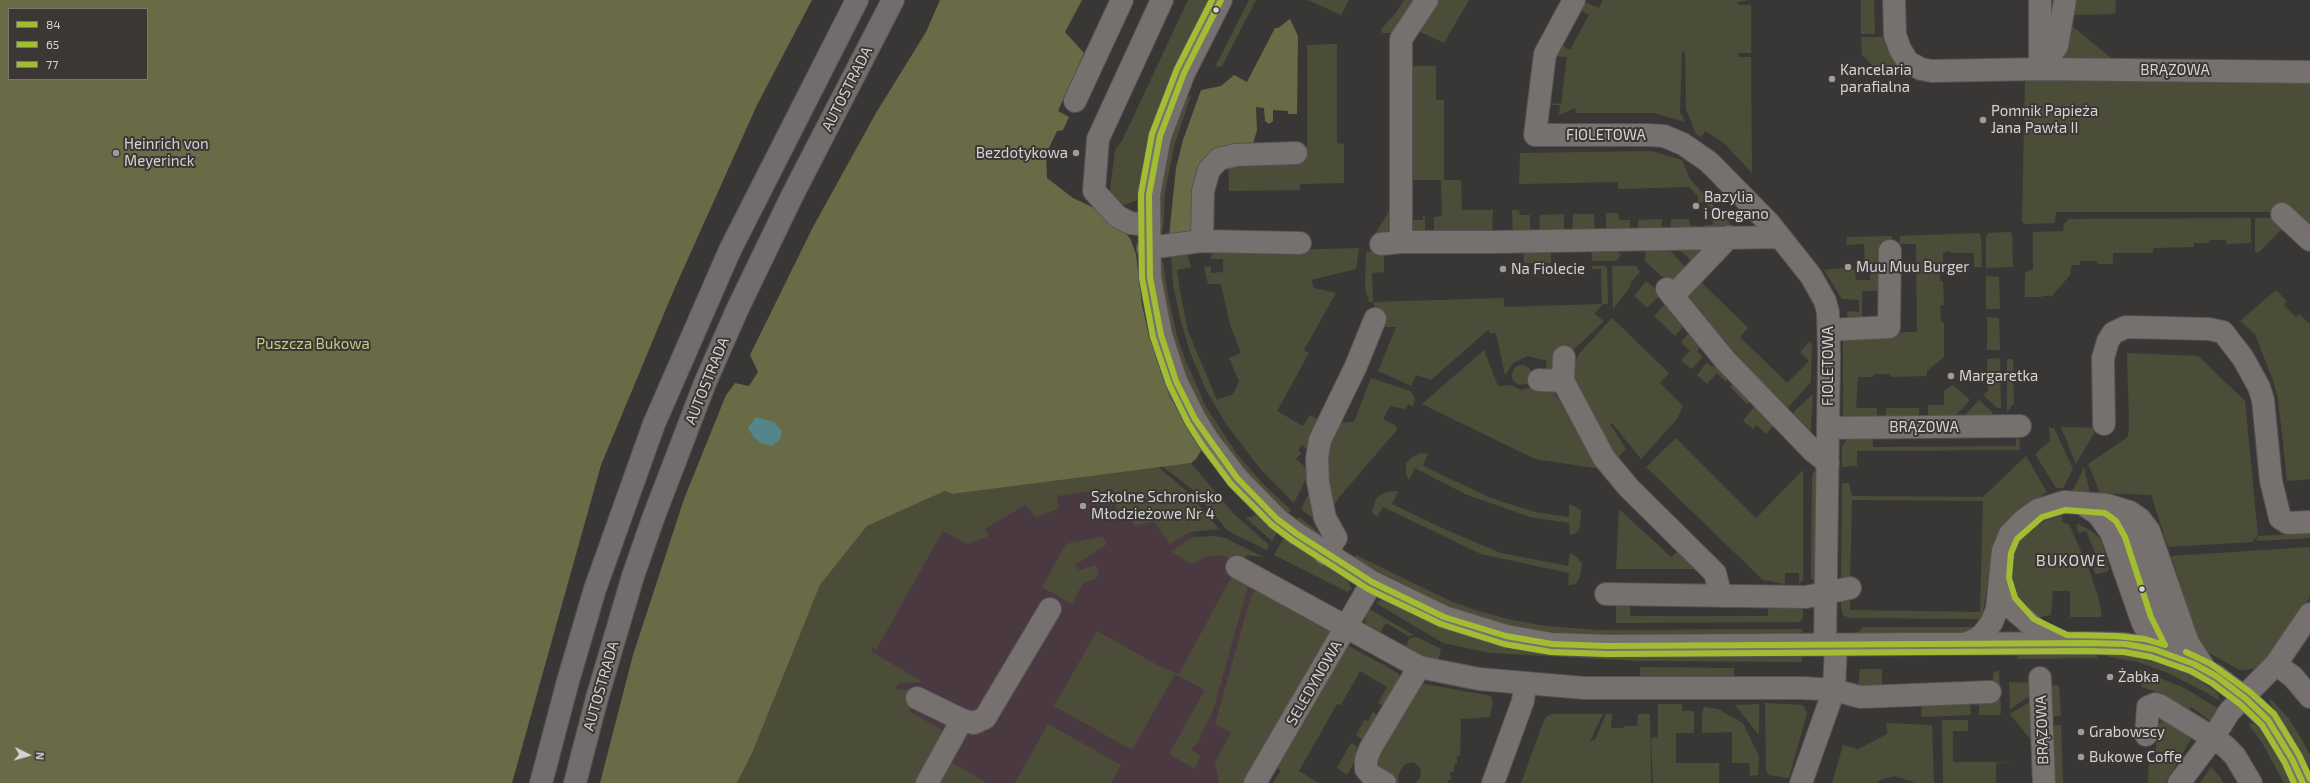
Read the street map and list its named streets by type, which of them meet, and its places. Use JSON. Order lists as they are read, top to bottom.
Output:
{
  "streets": {
    "highway": ["AUTOSTRADA"],
    "street": ["BRĄZOWA", "FIOLETOWA", "SELEDYNOWA"]
  },
  "crossings": [
    ["BRĄZOWA", "FIOLETOWA"]
  ],
  "districts": ["BUKOWE"],
  "parks": ["Puszcza Bukowa"],
  "places": [
    "Kancelaria parafialna",
    "Pomnik Papieża Jana Pawła II",
    "Heinrich von Meyerinck",
    "Bezdotykowa",
    "Bazylia i Oregano",
    "Muu Muu Burger",
    "Na Fiolecie",
    "Margaretka",
    "Szkolne Schronisko Młodzieżowe Nr 4",
    "Żabka",
    "Grabowscy",
    "Bukowe Coffe"
  ],
  "lines": ["transit line 84", "transit line 65", "transit line 77"],
  "legend": ["84", "65", "77"],
  "north": "right"
}
